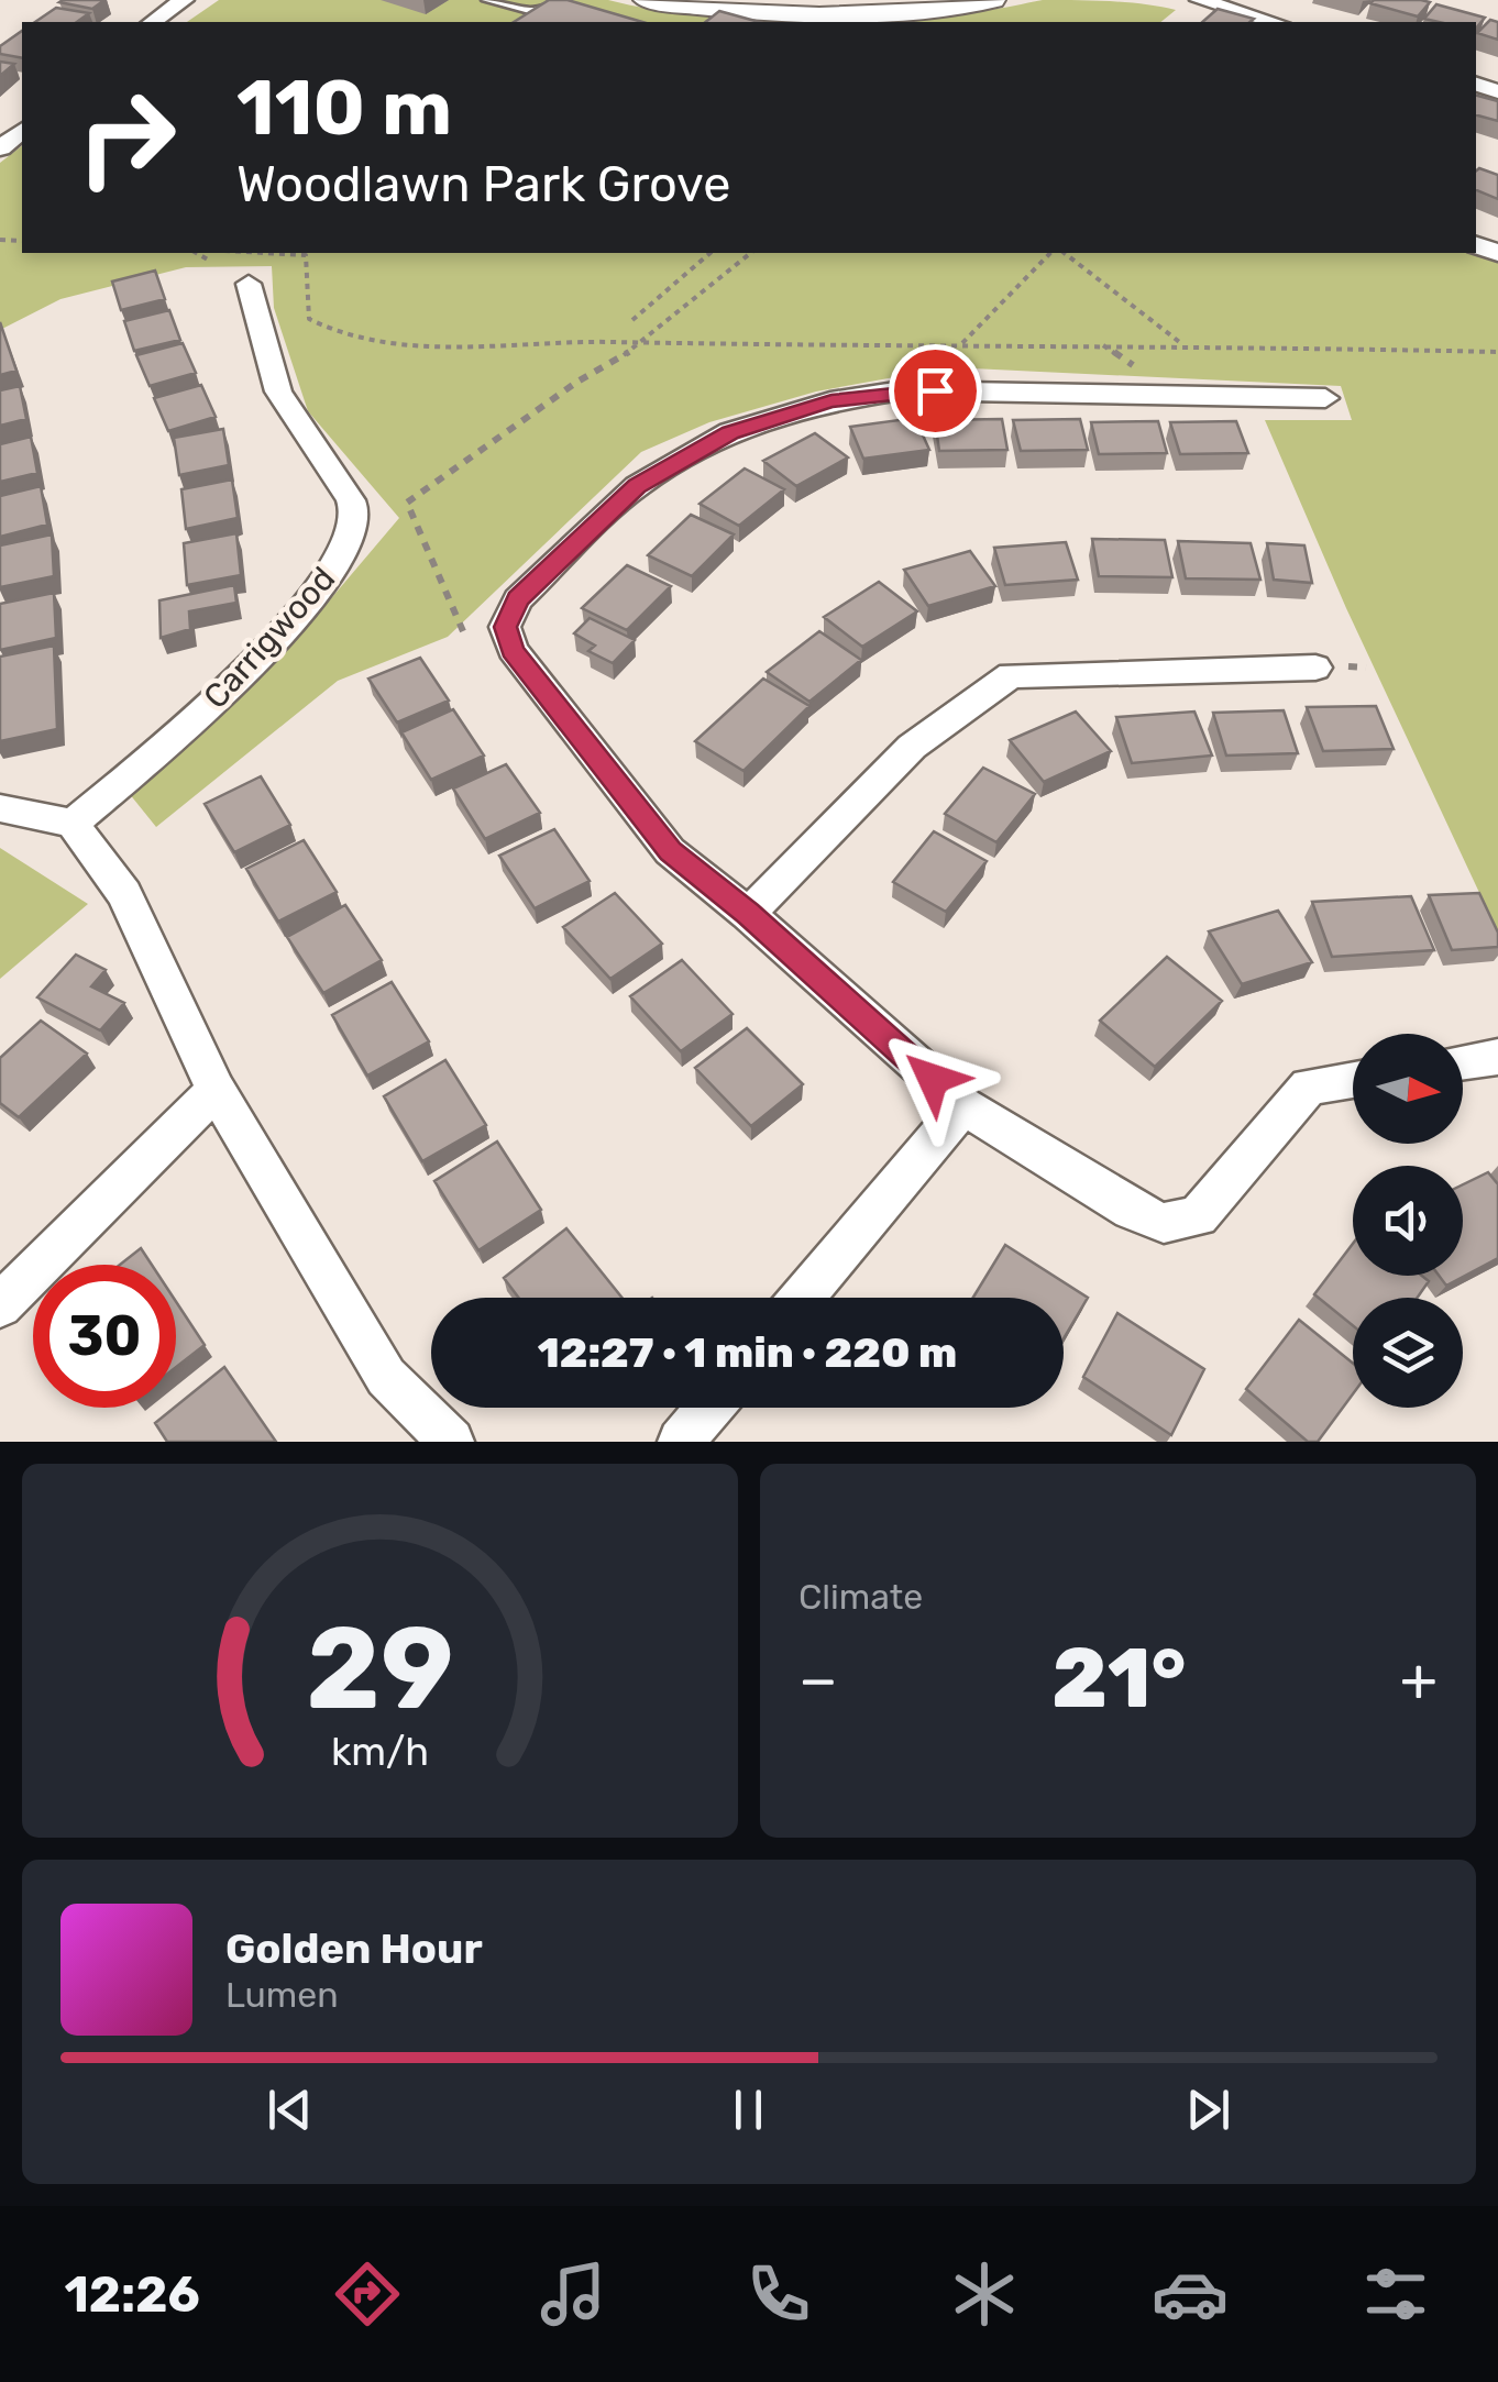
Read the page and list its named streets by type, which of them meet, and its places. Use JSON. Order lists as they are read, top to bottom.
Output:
{
  "streets": {
    "street": ["Carrigwood"]
  },
  "north": "right",
  "page": {
    "turn": ["110 m", "Woodlawn Park Grove"],
    "limit": "30",
    "trip": "12:27 · 1 min · 220 m",
    "tile": "Climate",
    "heat": ["−", "21°", "+"],
    "song": ["Golden Hour", "Lumen"],
    "tabs": "12:26",
    "gauge": ["29", "km/h"]
  }
}
